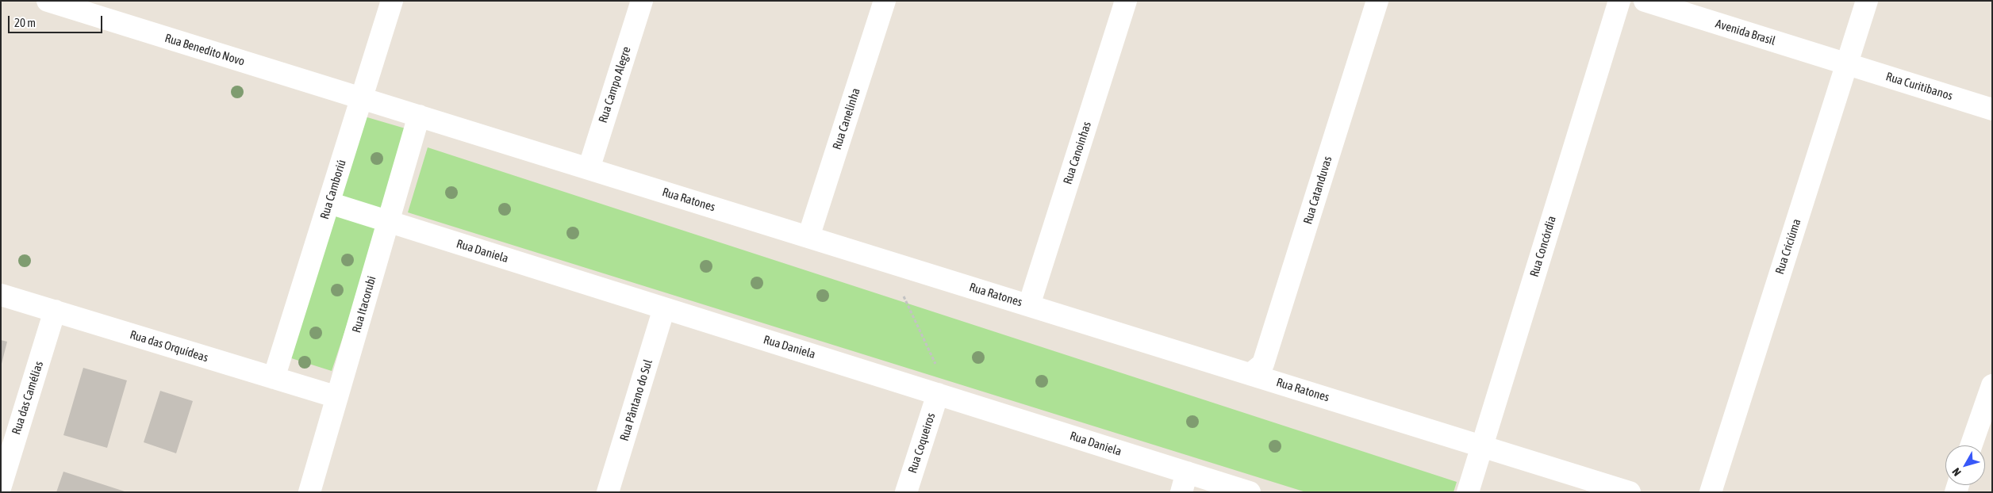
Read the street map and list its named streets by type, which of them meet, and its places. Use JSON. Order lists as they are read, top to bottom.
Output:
{
  "streets": {
    "street": [
      "Avenida Brasil",
      "Rua Benedito Novo",
      "Rua Campo Alegre",
      "Rua Curitibanos",
      "Rua Canelinha",
      "Rua Canoinhas",
      "Rua Camboriú",
      "Rua Catanduvas",
      "Rua Ratones",
      "Rua Concórdia",
      "Rua Criciúma",
      "Rua Daniela",
      "Rua Itacorubi",
      "Rua das Orquídeas",
      "Rua das Camélias",
      "Rua Pântano do Sul",
      "Rua Coqueiros"
    ]
  },
  "crossings": [
    ["Avenida Brasil", "Rua Curitibanos"],
    ["Avenida Brasil", "Rua Criciúma"],
    ["Rua Benedito Novo", "Rua Camboriú"],
    ["Rua Benedito Novo", "Rua Ratones"],
    ["Rua Campo Alegre", "Rua Ratones"],
    ["Rua Curitibanos", "Rua Criciúma"],
    ["Rua Canelinha", "Rua Ratones"],
    ["Rua Canoinhas", "Rua Ratones"],
    ["Rua Camboriú", "Rua Ratones"],
    ["Rua Camboriú", "Rua Daniela"],
    ["Rua Camboriú", "Rua das Orquídeas"],
    ["Rua Catanduvas", "Rua Ratones"],
    ["Rua Ratones", "Rua Concórdia"],
    ["Rua Ratones", "Rua Itacorubi"],
    ["Rua Daniela", "Rua Itacorubi"],
    ["Rua Daniela", "Rua Pântano do Sul"],
    ["Rua Daniela", "Rua Coqueiros"],
    ["Rua Itacorubi", "Rua das Orquídeas"],
    ["Rua das Orquídeas", "Rua das Camélias"]
  ],
  "scale_bar": "20 m",
  "north": "bottom left"
}
